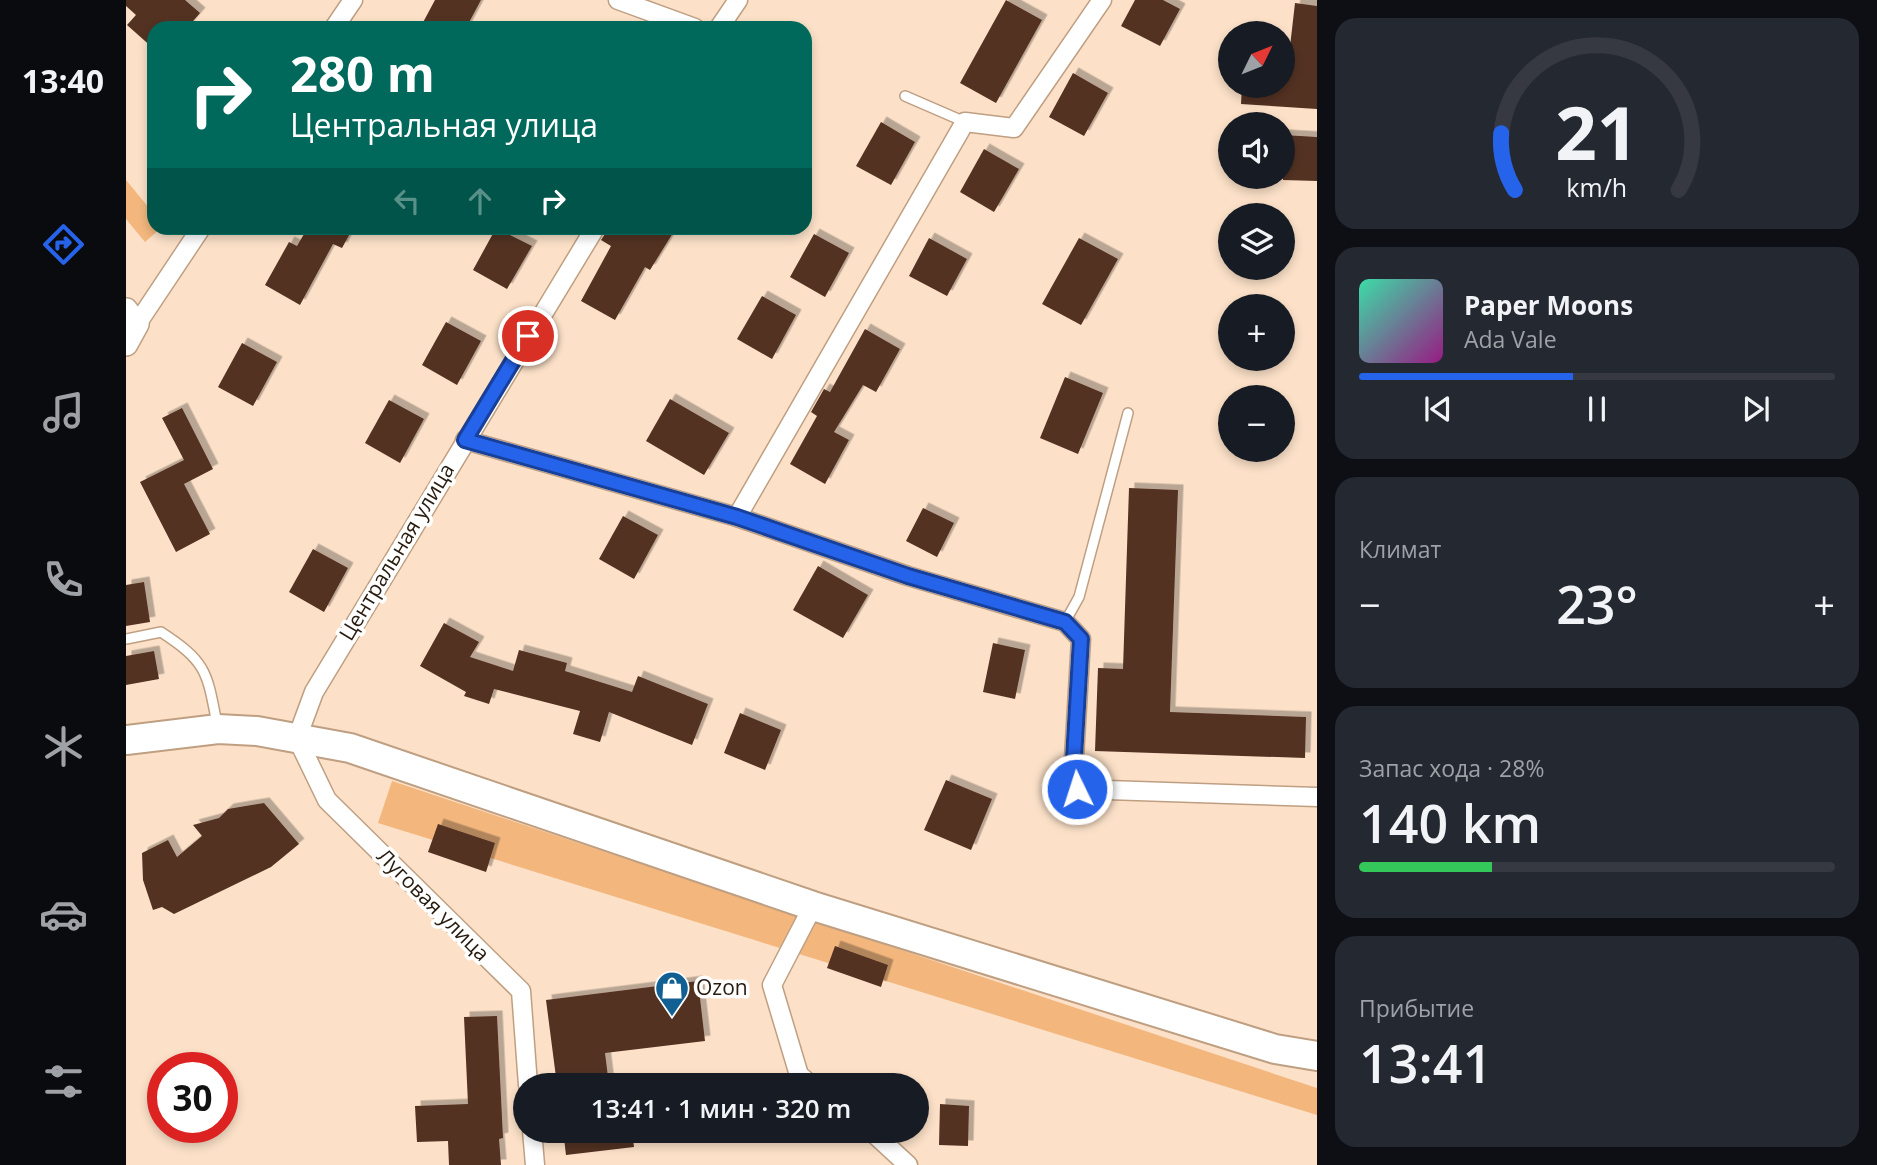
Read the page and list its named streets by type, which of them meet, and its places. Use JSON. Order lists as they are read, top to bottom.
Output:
{
  "streets": {
    "street": ["Центральная улица", "Луговая улица"]
  },
  "crossings": [
    ["Центральная улица", "Луговая улица"]
  ],
  "places": {
    "shop": ["Ozon"]
  },
  "north": "top right",
  "page": {
    "tabs": "13:40",
    "map_buttons": ["+", "−"],
    "turn": ["280 m", "Центральная улица"],
    "song": ["Paper Moons", "Ada Vale"],
    "tile": [
      "Климат",
      ["Запас хода · 28%", "140 km"],
      ["Прибытие", "13:41"]
    ],
    "heat": ["−", "23°", "+"],
    "limit": "30",
    "trip": "13:41 · 1 мин · 320 m",
    "gauge": ["21", "km/h"]
  }
}
